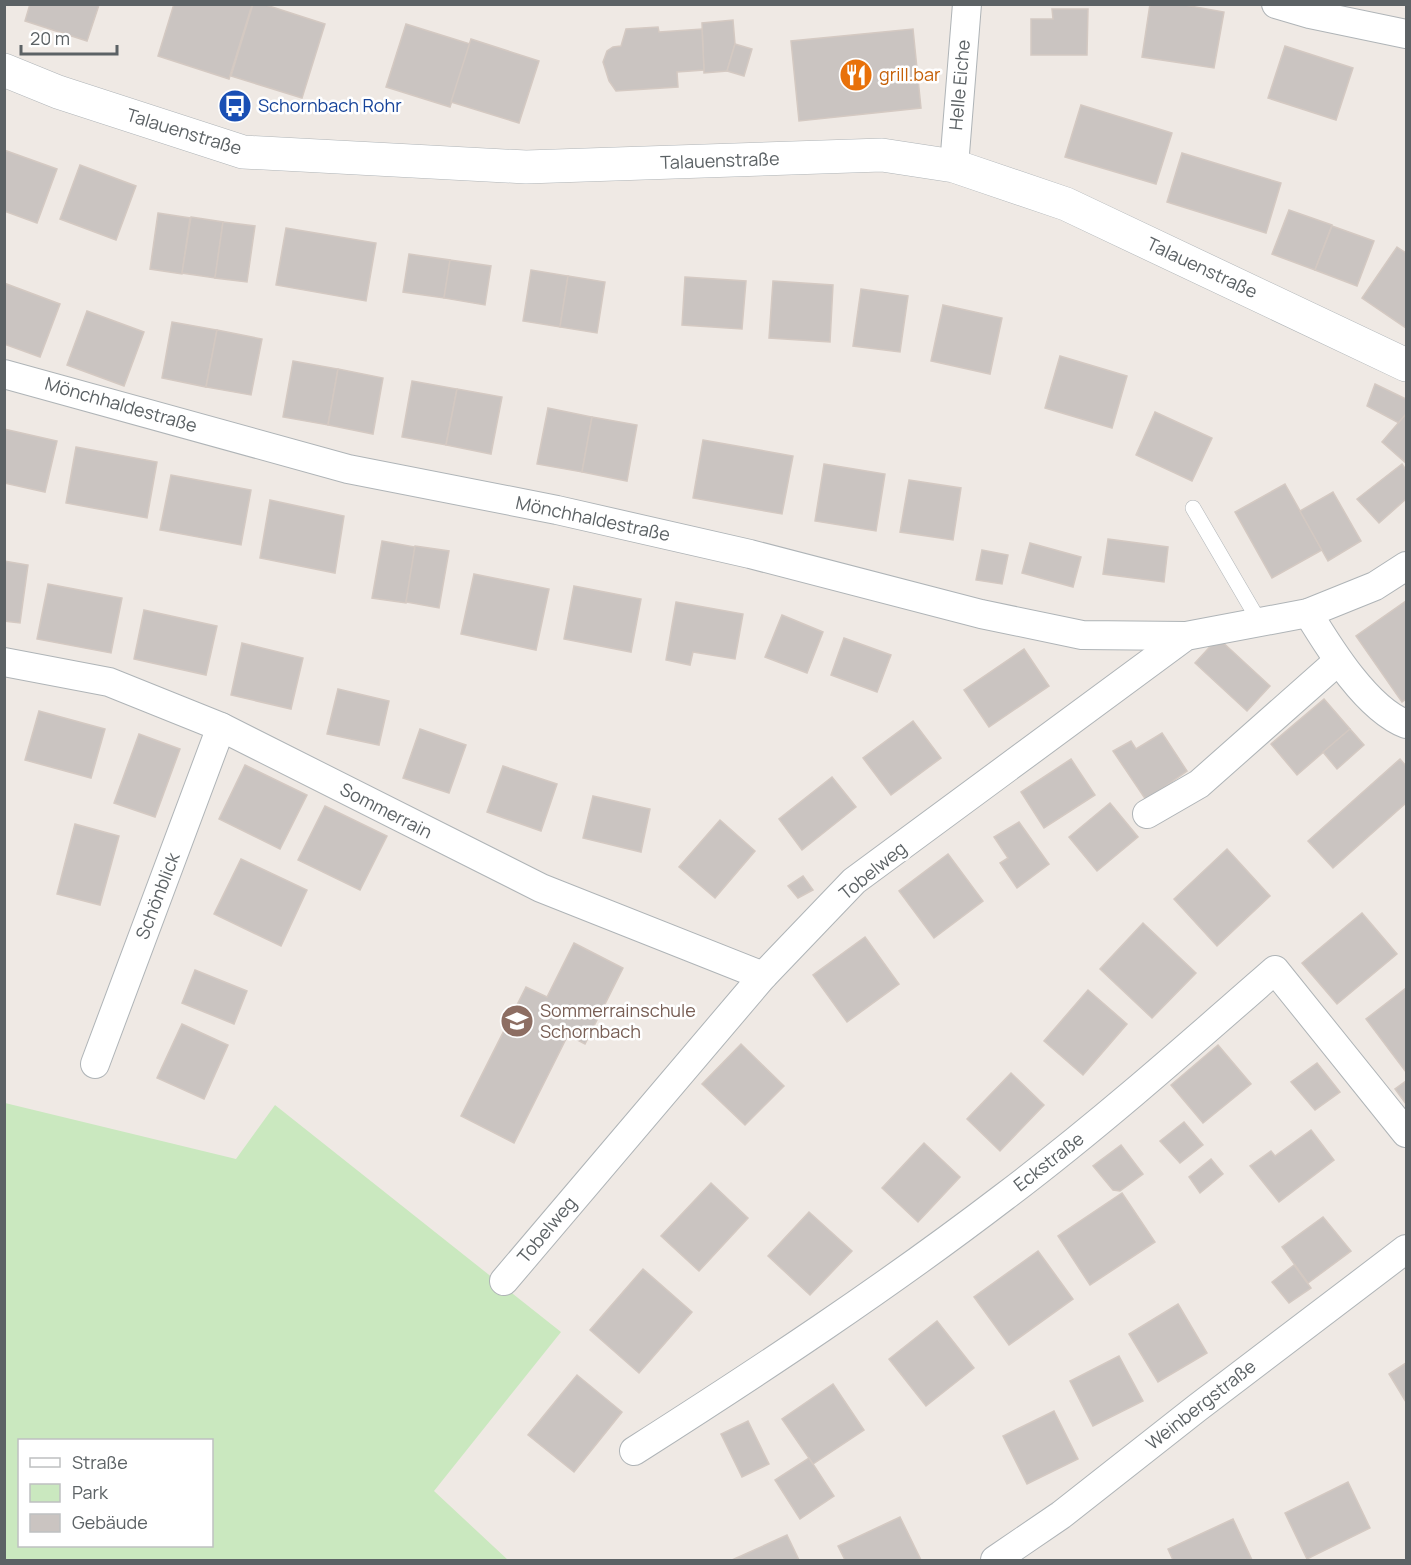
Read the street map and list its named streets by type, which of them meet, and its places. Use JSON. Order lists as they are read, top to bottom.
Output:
{
  "streets": {
    "street": [
      "Helle Eiche",
      "Talauenstraße",
      "Mönchhaldestraße",
      "Sommerrain",
      "Tobelweg",
      "Schönblick",
      "Eckstraße",
      "Weinbergstraße"
    ]
  },
  "crossings": [
    ["Helle Eiche", "Talauenstraße"],
    ["Mönchhaldestraße", "Tobelweg"],
    ["Sommerrain", "Tobelweg"],
    ["Sommerrain", "Schönblick"]
  ],
  "places": {
    "restaurant": ["grill.bar"],
    "bus stop": ["Schornbach Rohr"],
    "school or university": ["Sommerrainschule Schornbach"]
  },
  "legend": ["Straße", "Park", "Gebäude"],
  "scale_bar": "20 m"
}
